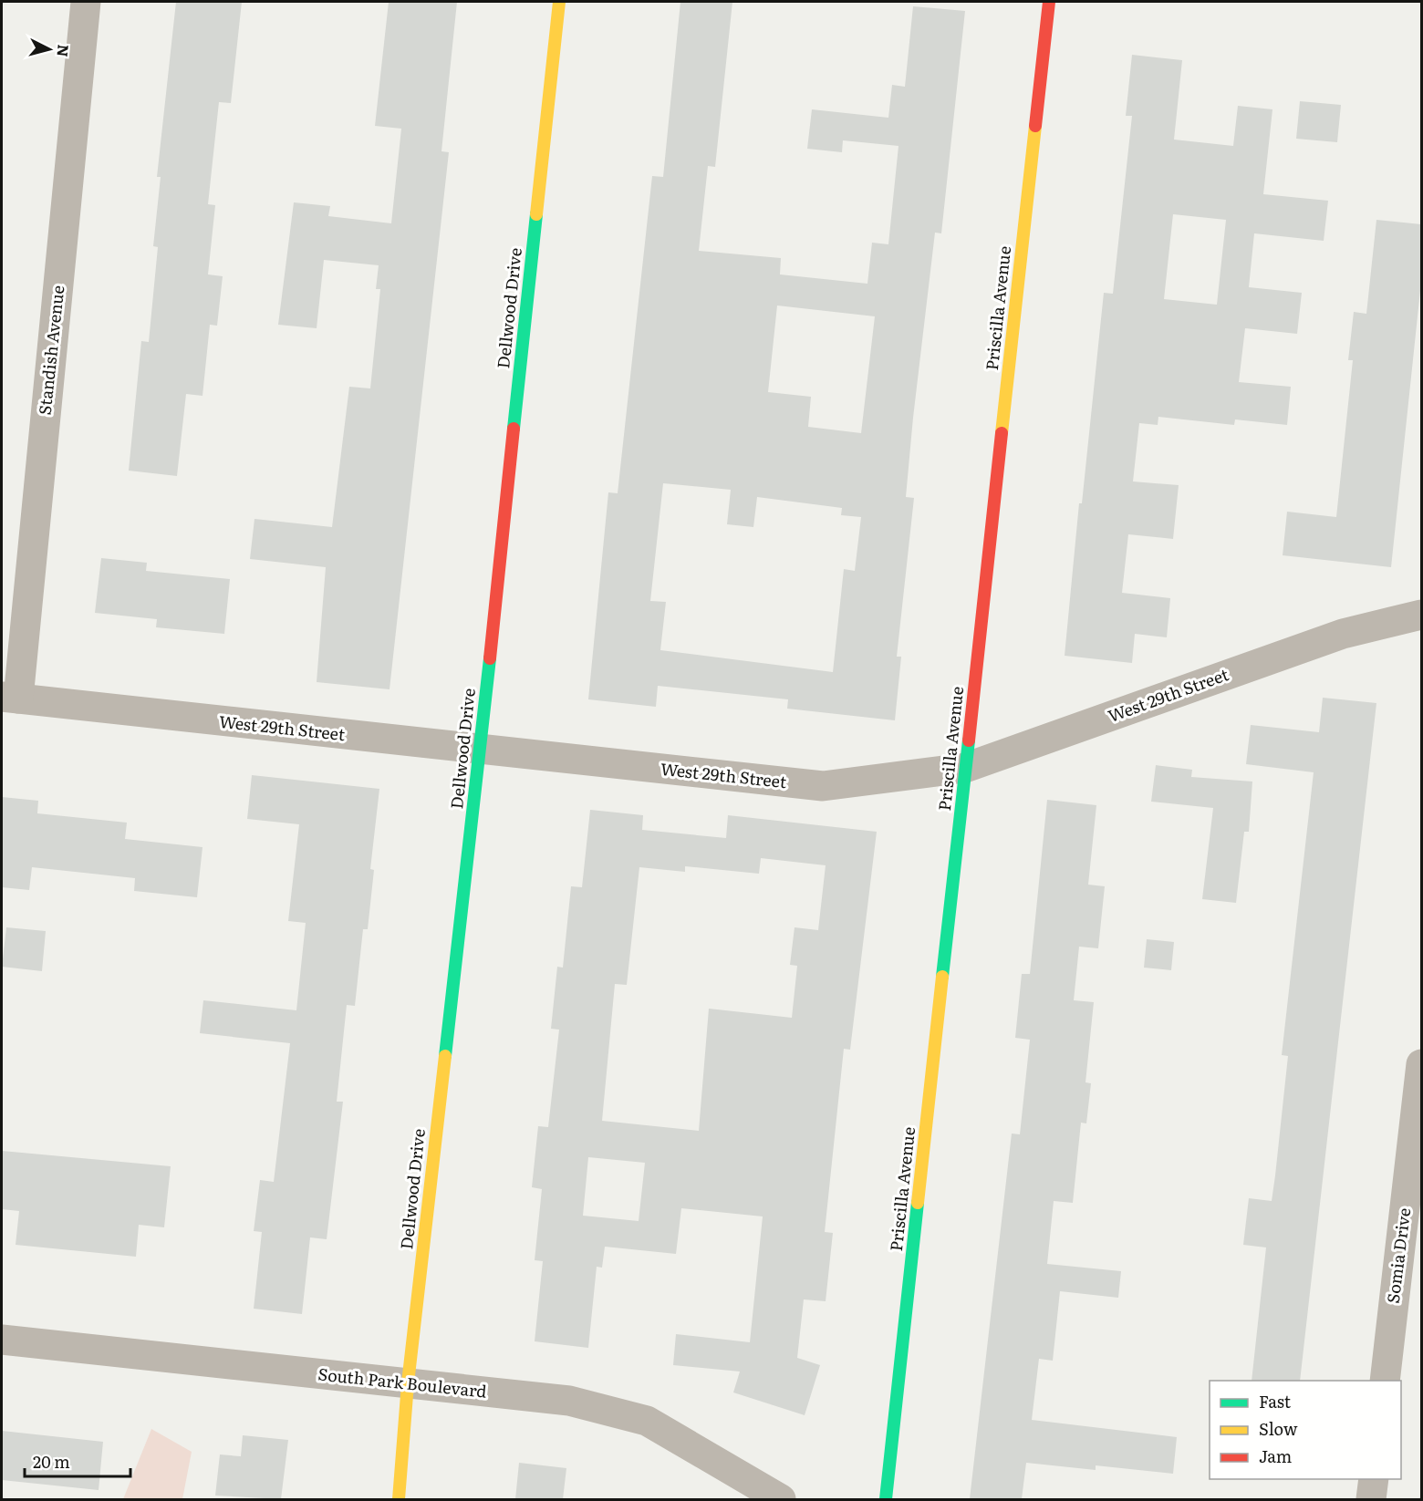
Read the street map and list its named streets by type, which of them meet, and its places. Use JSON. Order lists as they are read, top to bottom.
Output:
{
  "streets": {
    "street": [
      "Dellwood Drive",
      "Priscilla Avenue",
      "Standish Avenue",
      "West 29th Street",
      "Somia Drive",
      "South Park Boulevard"
    ]
  },
  "crossings": [
    ["Dellwood Drive", "West 29th Street"],
    ["Dellwood Drive", "South Park Boulevard"],
    ["Priscilla Avenue", "West 29th Street"],
    ["Standish Avenue", "West 29th Street"]
  ],
  "legend": ["Fast", "Slow", "Jam"],
  "scale_bar": "20 m",
  "north": "right"
}
